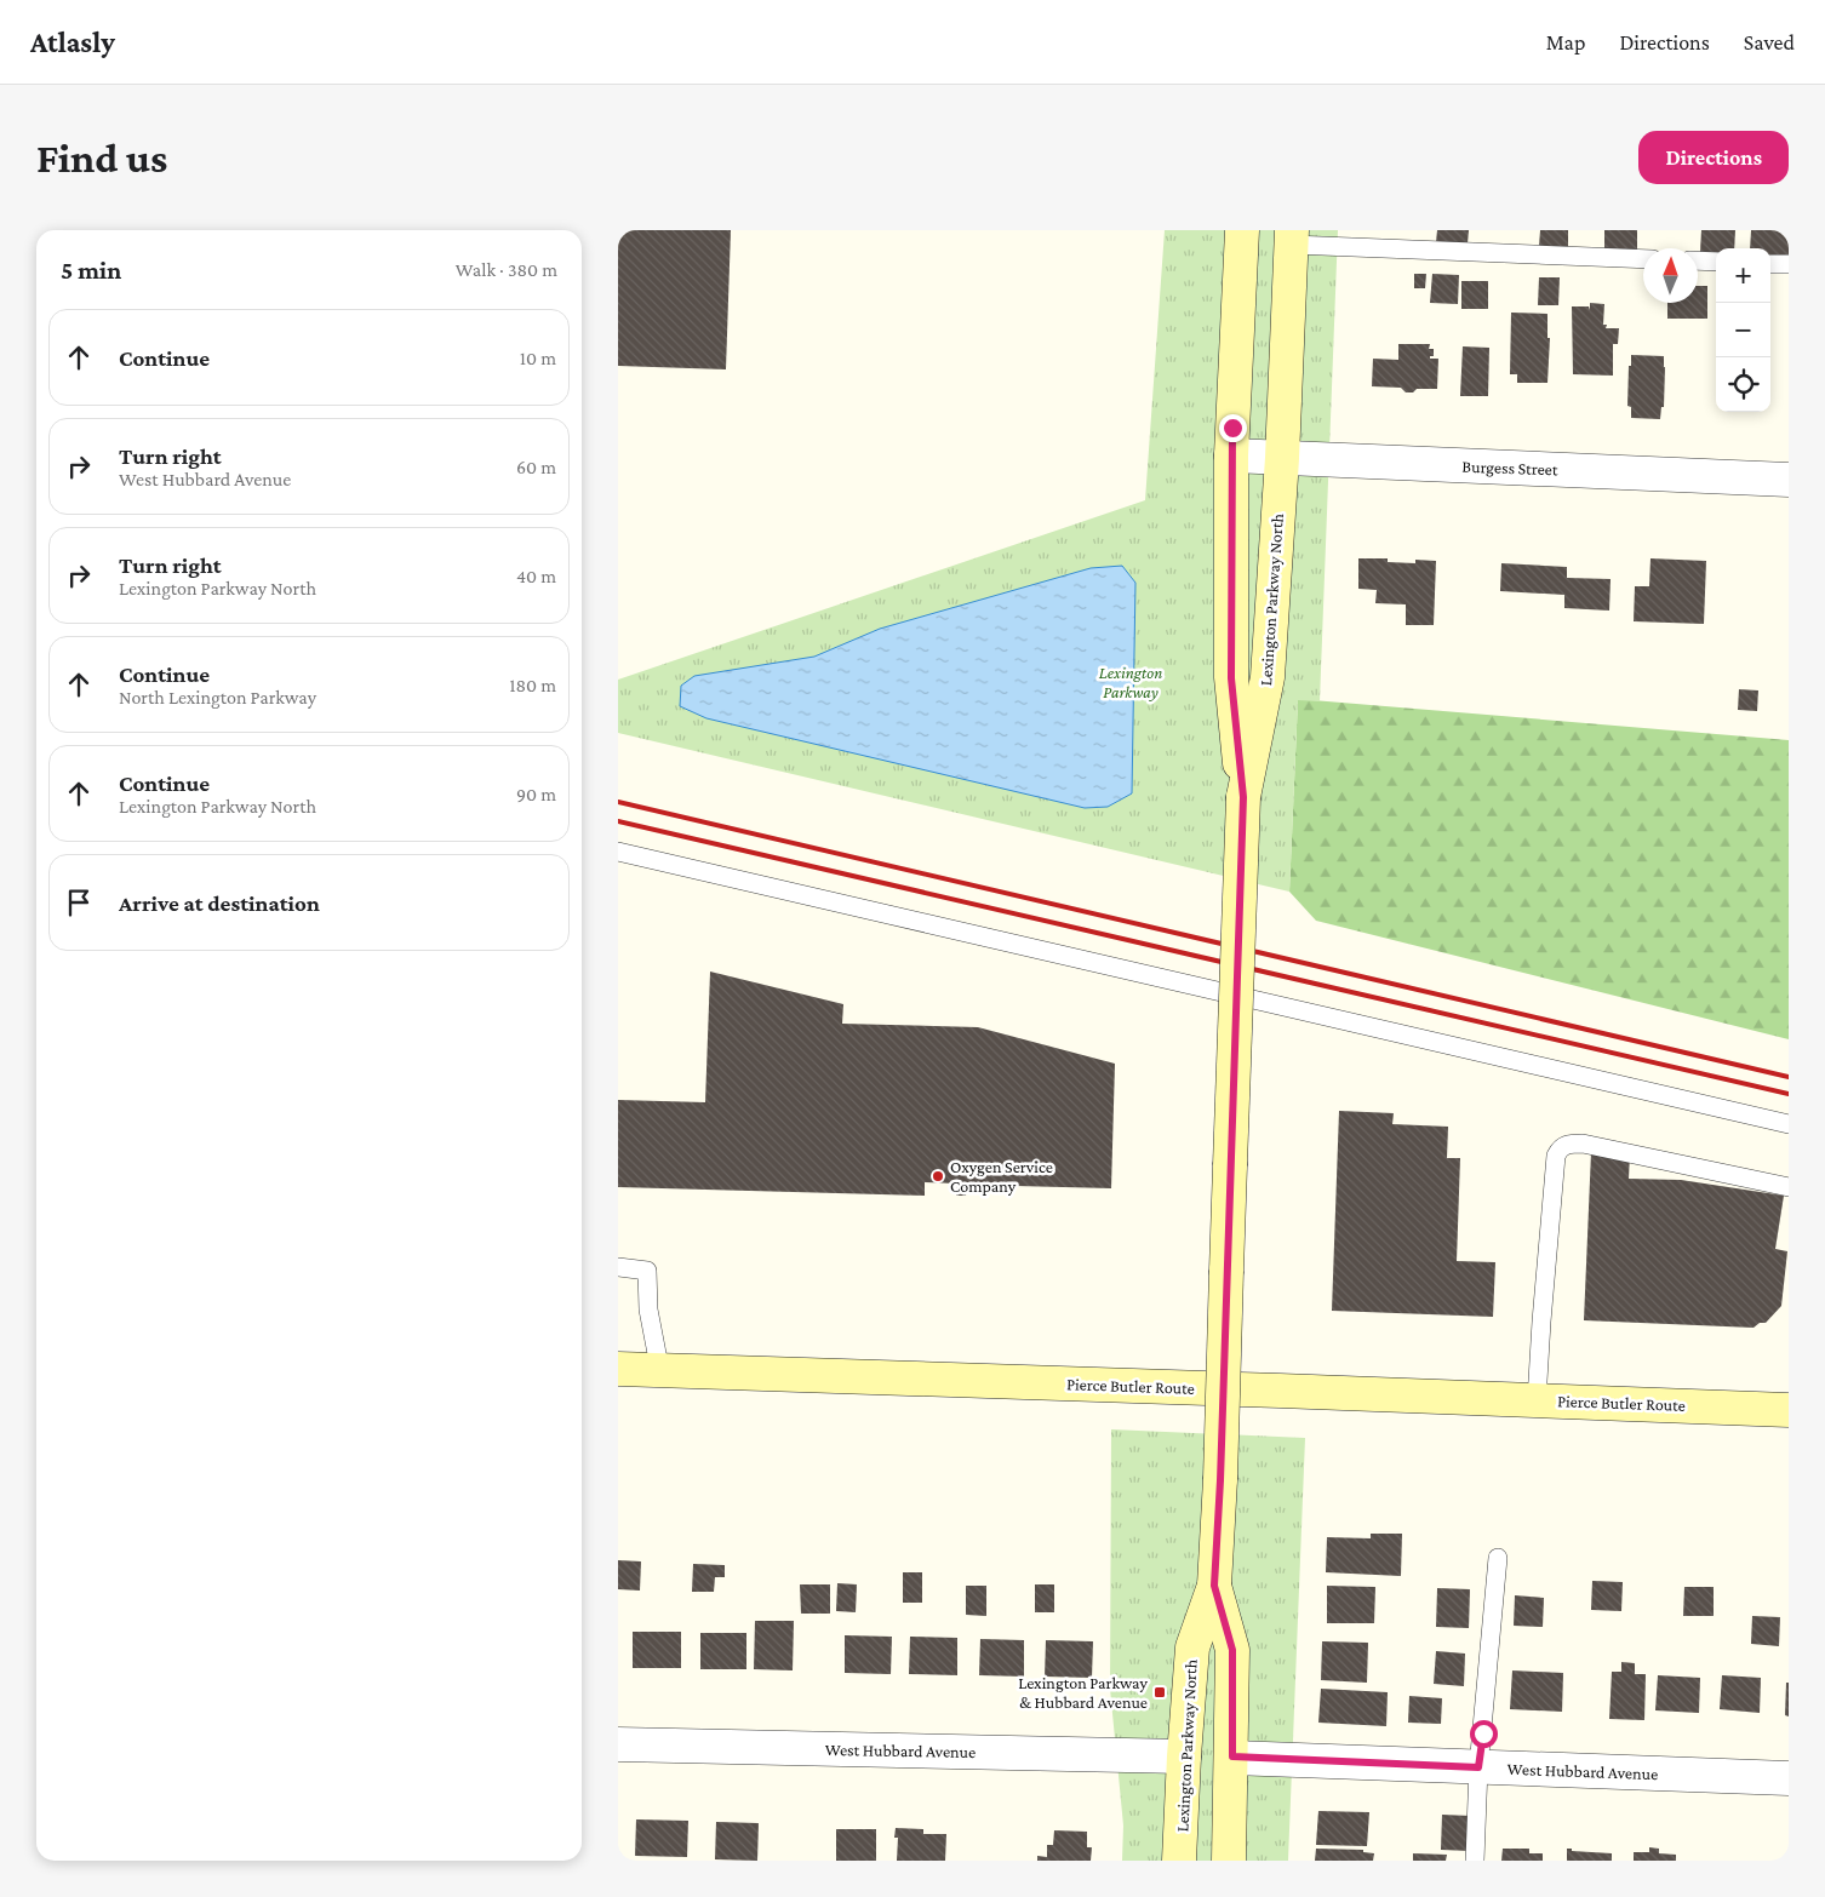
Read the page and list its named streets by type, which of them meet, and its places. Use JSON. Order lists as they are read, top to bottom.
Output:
{
  "streets": {
    "main road": ["Lexington Parkway North", "Pierce Butler Route"],
    "street": ["Burgess Street", "West Hubbard Avenue"]
  },
  "crossings": [
    ["Burgess Street", "Lexington Parkway North"],
    ["Lexington Parkway North", "West Hubbard Avenue"]
  ],
  "parks": ["Lexington Parkway"],
  "places": {
    "other": ["Oxygen Service Company"],
    "transit": ["Lexington Parkway & Hubbard Avenue"]
  },
  "north": "top",
  "page": {
    "header": "Atlasly",
    "nav": ["Map", "Directions", "Saved"],
    "buttons": "Directions",
    "title": "Find us",
    "heading": ["5 min", "Walk · 380 m"],
    "map_buttons": ["+", "−"],
    "list": [
      ["Continue", "10 m"],
      ["Turn right", "West Hubbard Avenue", "60 m"],
      ["Turn right", "Lexington Parkway North", "40 m"],
      ["Continue", "North Lexington Parkway", "180 m"],
      ["Continue", "Lexington Parkway North", "90 m"],
      "Arrive at destination"
    ]
  }
}
